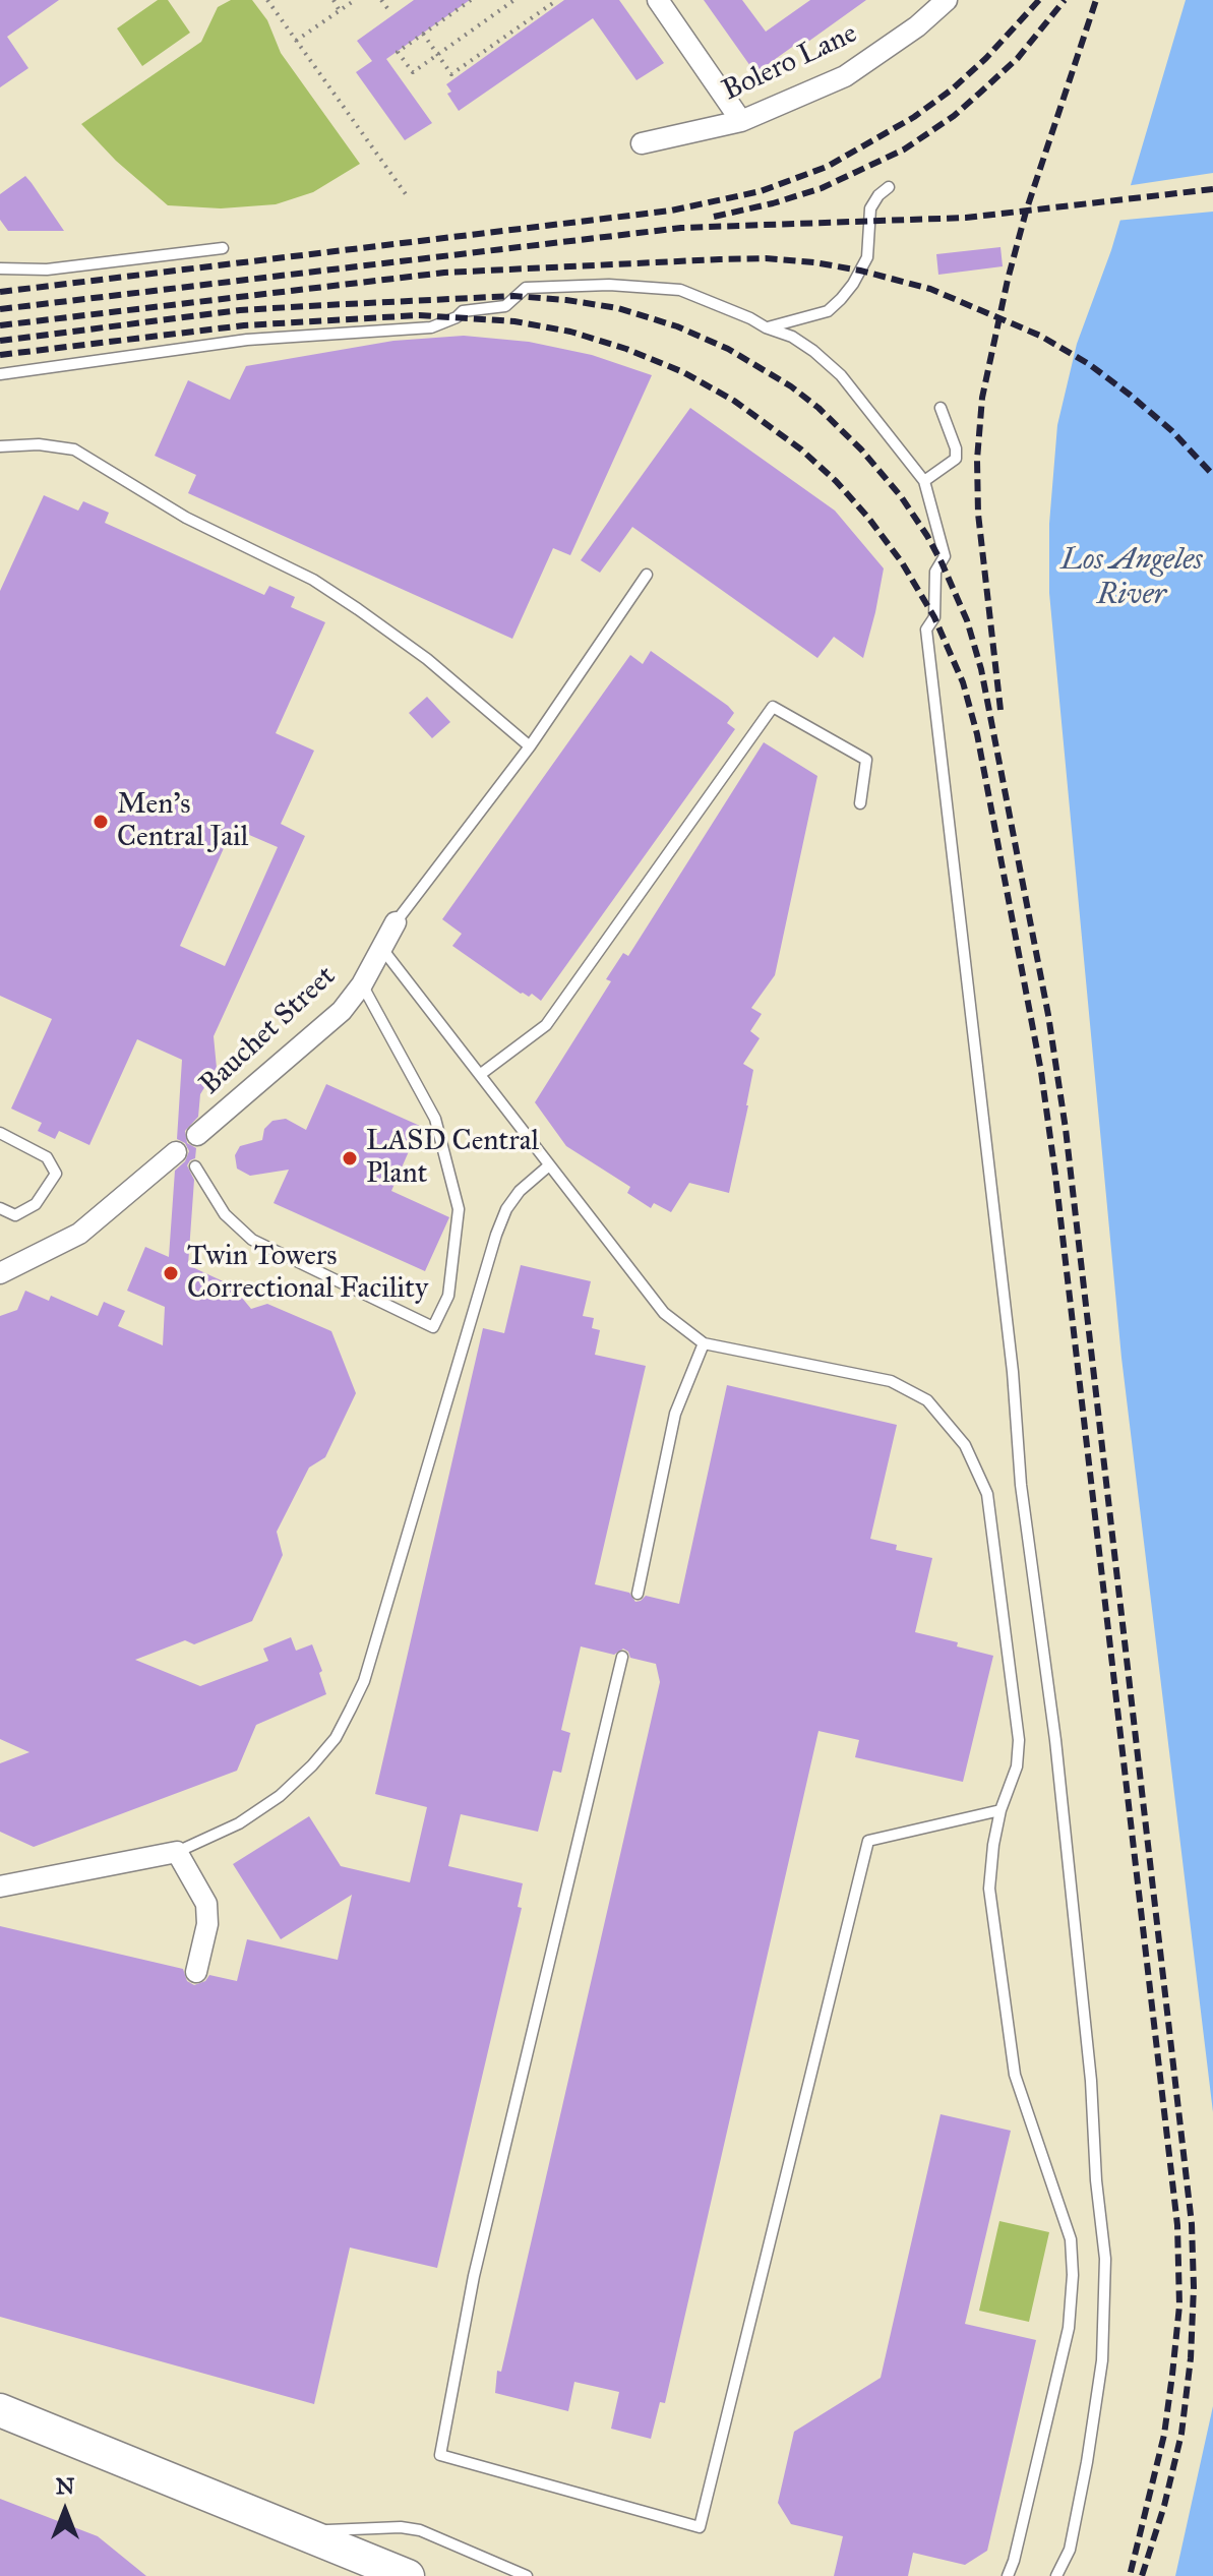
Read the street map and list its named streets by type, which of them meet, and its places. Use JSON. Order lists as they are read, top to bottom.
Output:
{
  "streets": {
    "street": ["Bolero Lane", "Bauchet Street"]
  },
  "water": ["Los Angeles River"],
  "places": ["Men's Central Jail", "LASD Central Plant", "Twin Towers Correctional Facility"],
  "north": "top"
}
